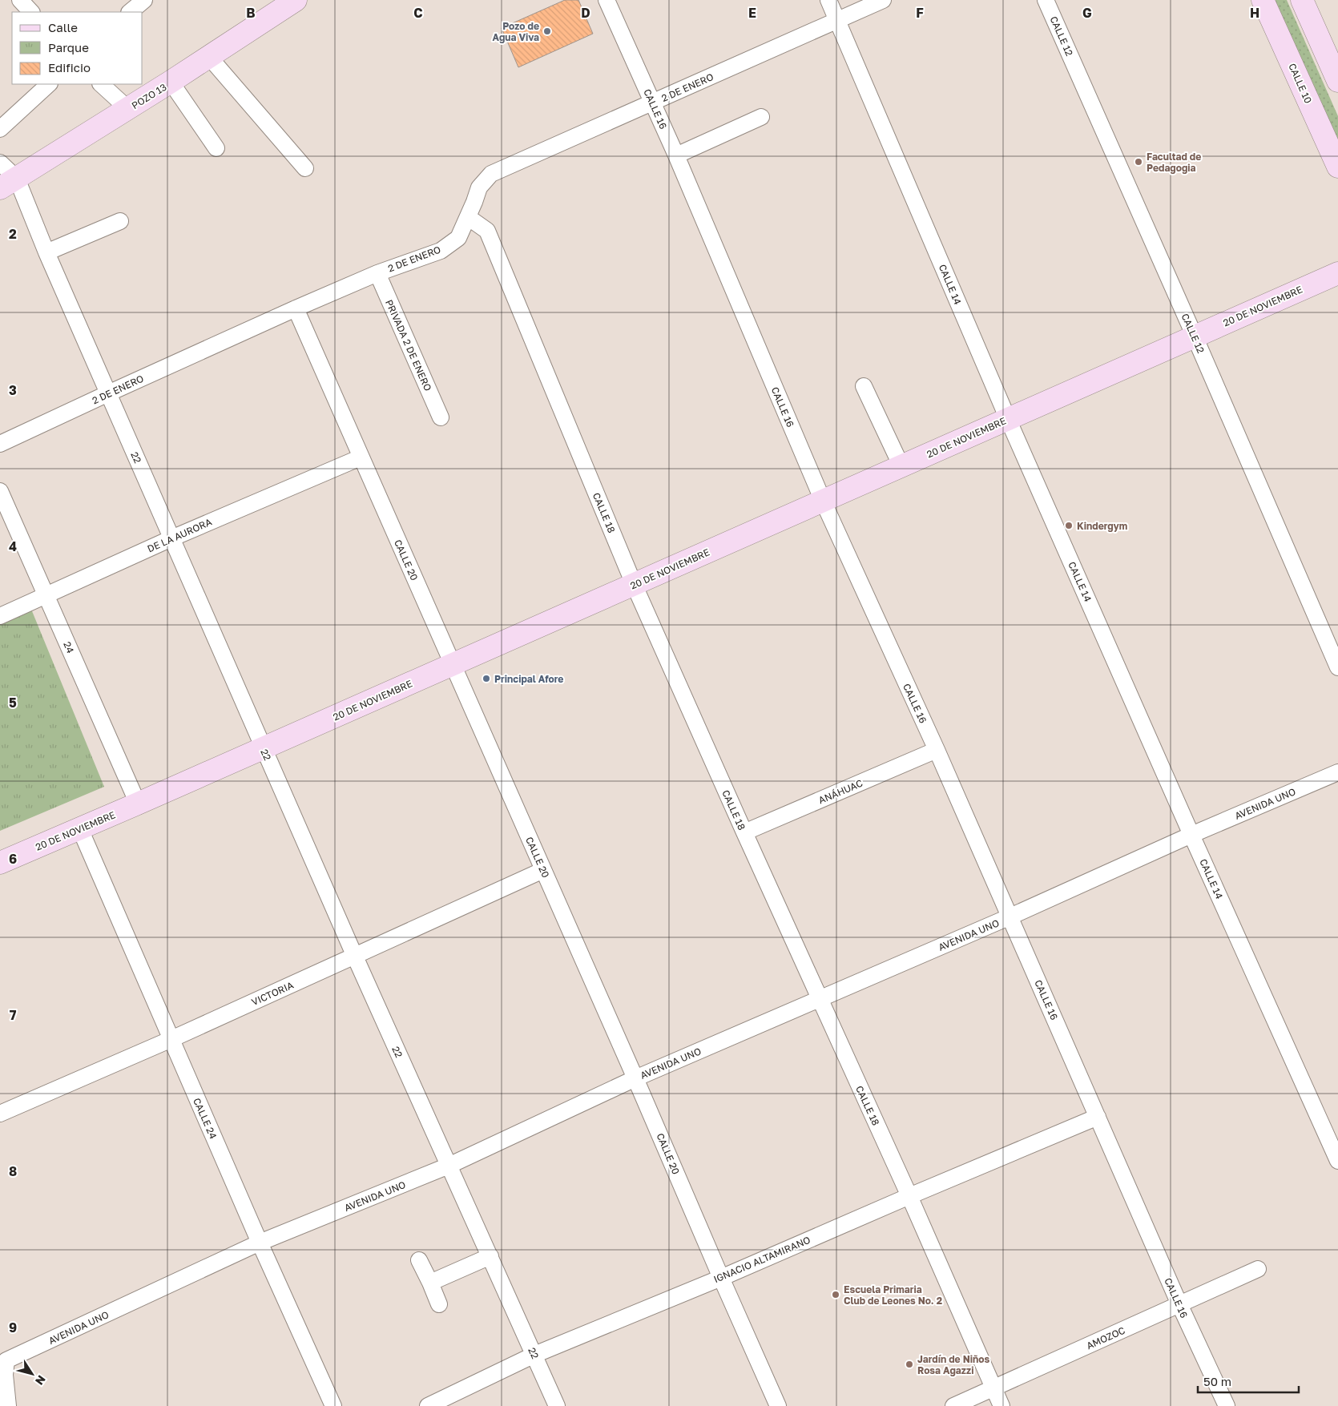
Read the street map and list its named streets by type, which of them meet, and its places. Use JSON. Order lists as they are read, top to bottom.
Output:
{
  "streets": {
    "main road": ["CALLE 10", "POZO 13", "20 DE NOVIEMBRE"],
    "street": [
      "CALLE 12",
      "2 DE ENERO",
      "CALLE 16",
      "CALLE 14",
      "PRIVADA 2 DE ENERO",
      "22",
      "CALLE 18",
      "DE LA AURORA",
      "CALLE 20",
      "24",
      "ANÁHUAC",
      "AVENIDA UNO",
      "VICTORIA",
      "CALLE 24",
      "IGNACIO ALTAMIRANO",
      "AMOZOC"
    ]
  },
  "crossings": [
    ["CALLE 12", "20 DE NOVIEMBRE"],
    ["2 DE ENERO", "CALLE 16"],
    ["2 DE ENERO", "CALLE 14"],
    ["2 DE ENERO", "PRIVADA 2 DE ENERO"],
    ["2 DE ENERO", "22"],
    ["2 DE ENERO", "CALLE 18"],
    ["2 DE ENERO", "CALLE 20"],
    ["POZO 13", "22"],
    ["CALLE 16", "20 DE NOVIEMBRE"],
    ["CALLE 16", "ANÁHUAC"],
    ["CALLE 16", "AVENIDA UNO"],
    ["CALLE 16", "IGNACIO ALTAMIRANO"],
    ["CALLE 16", "AMOZOC"],
    ["CALLE 14", "20 DE NOVIEMBRE"],
    ["CALLE 14", "AVENIDA UNO"],
    ["20 DE NOVIEMBRE", "22"],
    ["20 DE NOVIEMBRE", "CALLE 18"],
    ["20 DE NOVIEMBRE", "CALLE 20"],
    ["20 DE NOVIEMBRE", "24"],
    ["20 DE NOVIEMBRE", "CALLE 24"],
    ["22", "DE LA AURORA"],
    ["22", "AVENIDA UNO"],
    ["22", "VICTORIA"],
    ["22", "IGNACIO ALTAMIRANO"],
    ["CALLE 18", "ANÁHUAC"],
    ["CALLE 18", "AVENIDA UNO"],
    ["CALLE 18", "IGNACIO ALTAMIRANO"],
    ["CALLE 18", "AMOZOC"],
    ["DE LA AURORA", "CALLE 20"],
    ["DE LA AURORA", "24"],
    ["CALLE 20", "AVENIDA UNO"],
    ["CALLE 20", "VICTORIA"],
    ["CALLE 20", "IGNACIO ALTAMIRANO"],
    ["AVENIDA UNO", "CALLE 24"],
    ["VICTORIA", "CALLE 24"]
  ],
  "places": [
    "Pozo de Agua Viva",
    "Facultad de Pedagogia",
    "Kindergym",
    "Principal Afore",
    "Escuela Primaria Club de Leones No. 2",
    "Jardín de Niños Rosa Agazzi"
  ],
  "legend": ["Calle", "Parque", "Edificio"],
  "scale_bar": "50 m",
  "north": "bottom right",
  "grid": {
    "columns": [
      "B",
      "C",
      "D",
      "E",
      "F",
      "G",
      "H"
    ],
    "rows": [
      "2",
      "3",
      "4",
      "5",
      "6",
      "7",
      "8",
      "9"
    ]
  }
}
